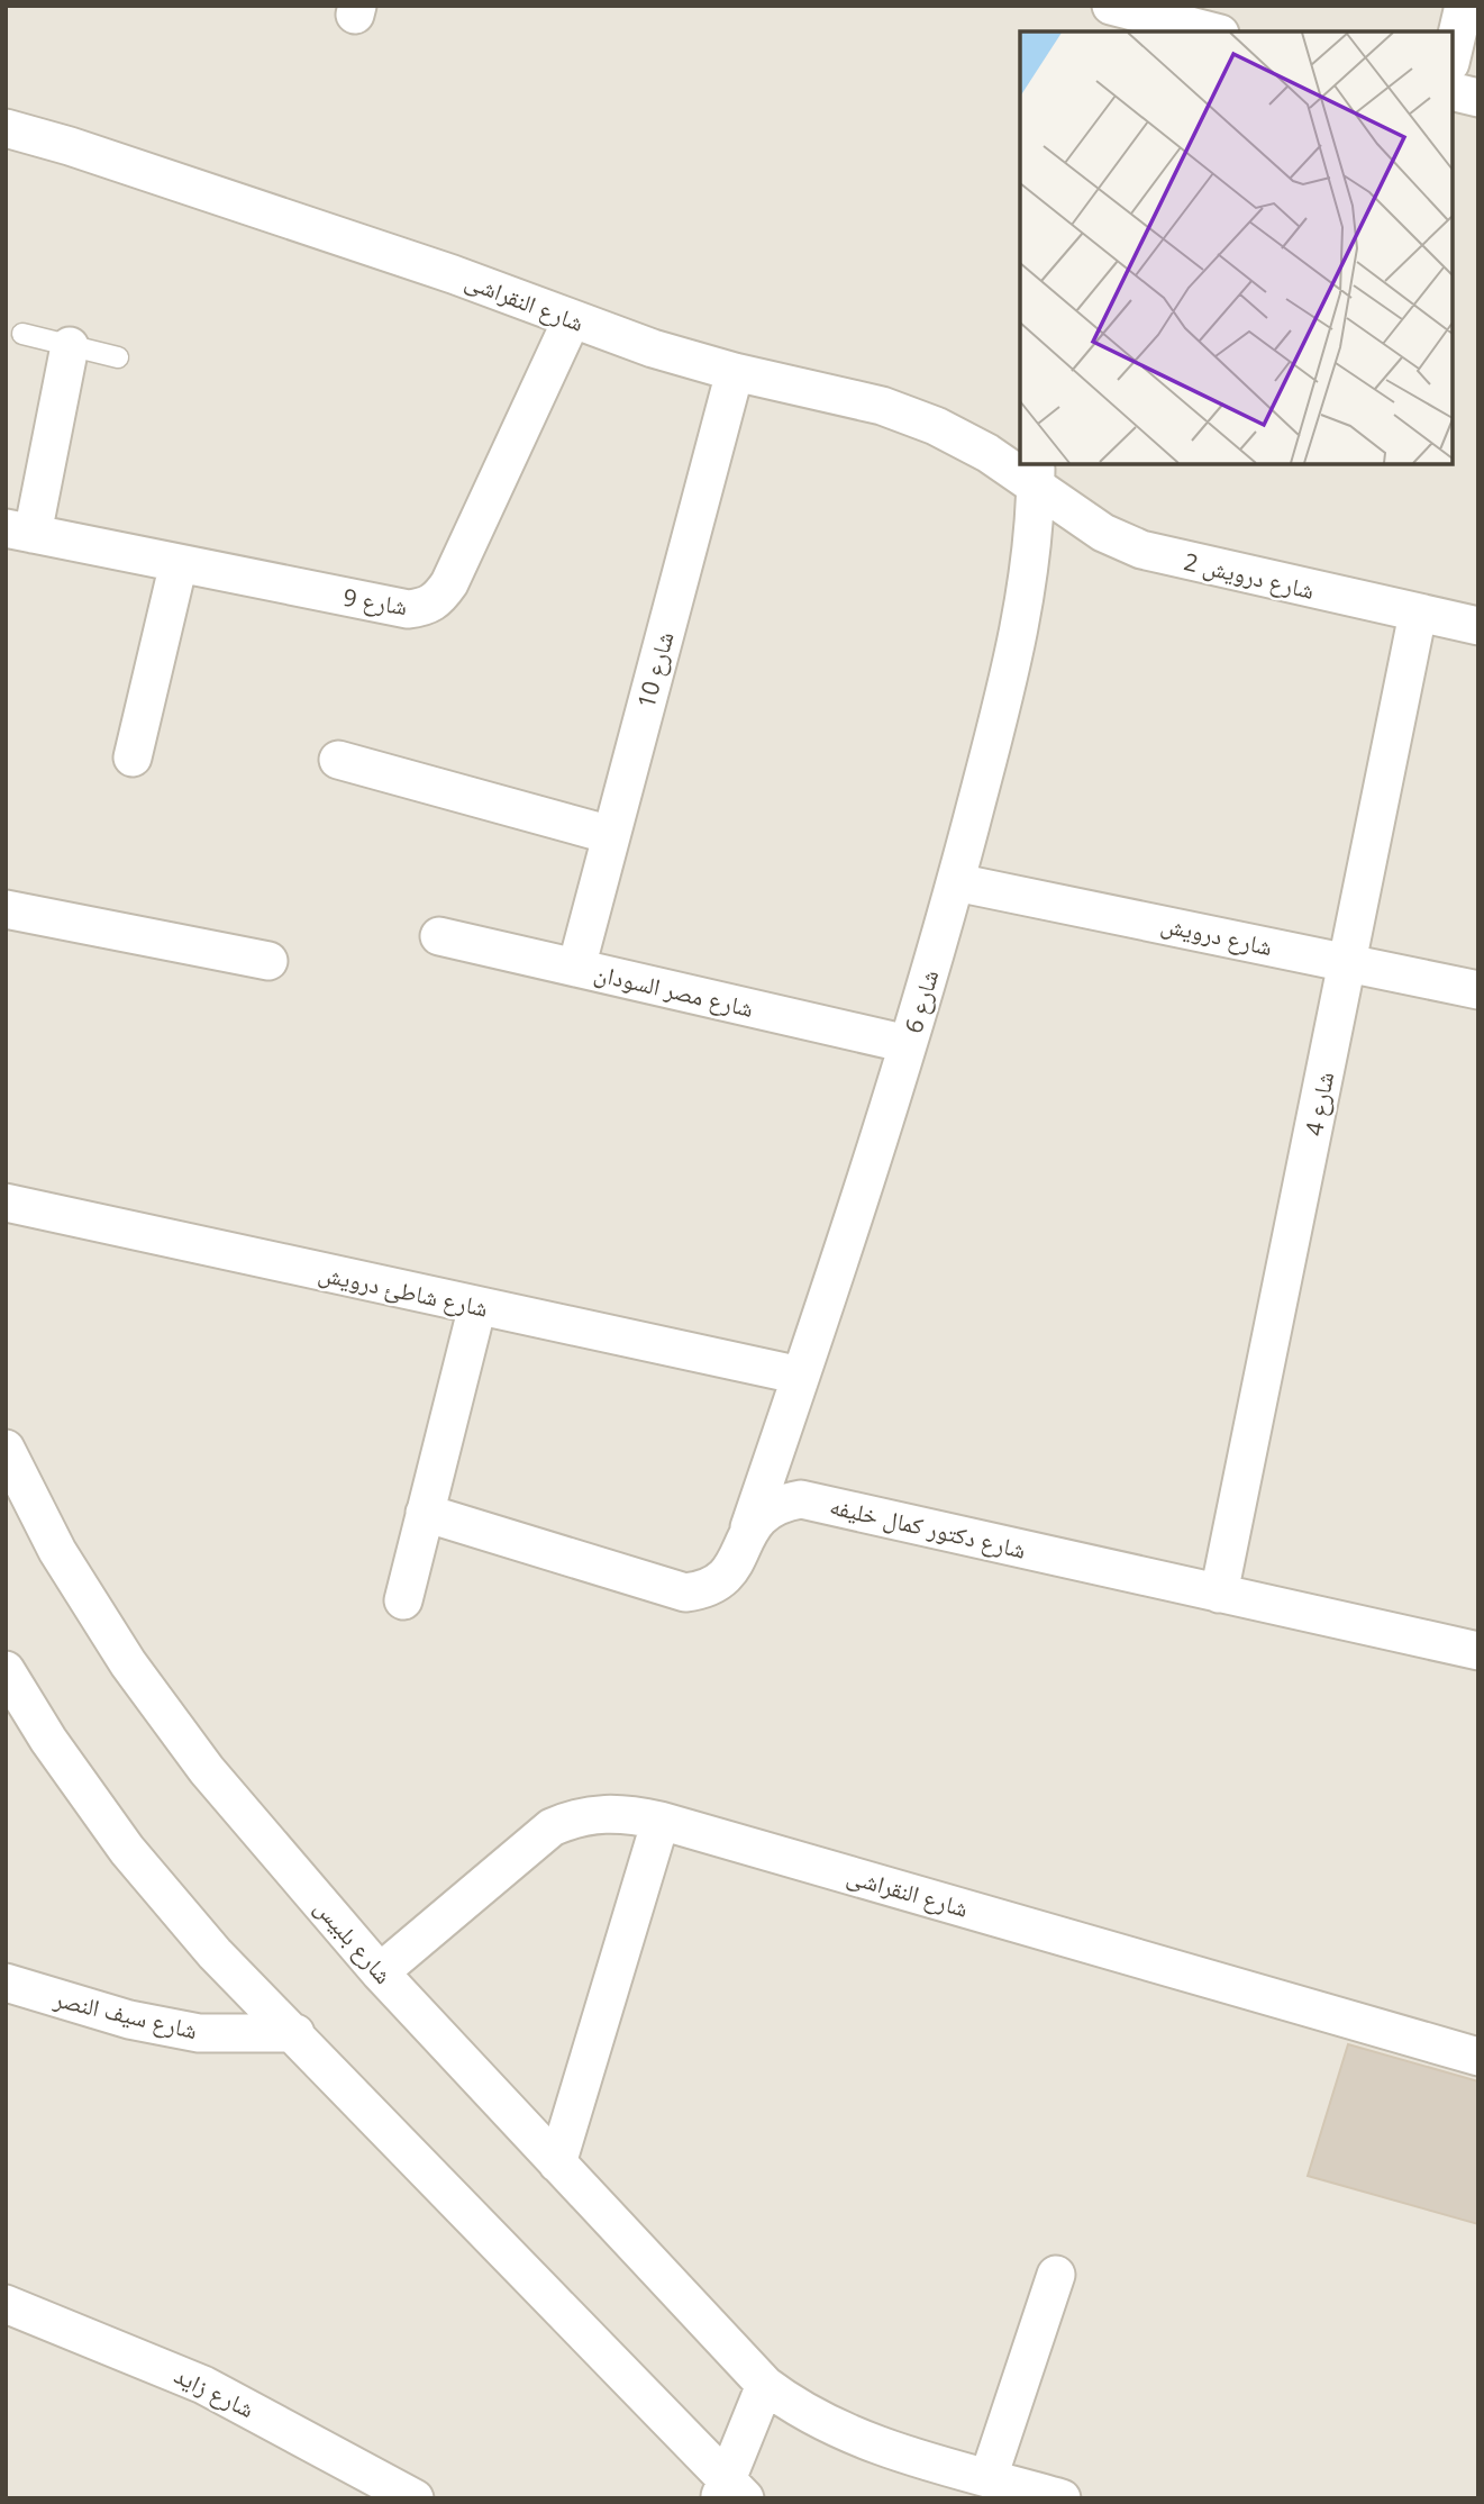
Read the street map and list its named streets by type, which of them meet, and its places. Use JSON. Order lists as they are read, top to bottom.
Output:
{
  "streets": {
    "street": [
      "شارع النقراشى",
      "شارع درويش 2",
      "شارع 9",
      "شارع 10",
      "شارع درويش",
      "شارع مصر السودان",
      "شارع 6",
      "شارع 4",
      "شارع شاطئ درويش",
      "شارع دكتور كمال خليفه",
      "شارع بلبيس",
      "شارع سيف النصر",
      "شارع زايد"
    ]
  },
  "crossings": [
    ["شارع النقراشى", "شارع درويش 2"],
    ["شارع النقراشى", "شارع 9"],
    ["شارع النقراشى", "شارع 10"],
    ["شارع النقراشى", "شارع 6"],
    ["شارع النقراشى", "شارع بلبيس"],
    ["شارع درويش 2", "شارع 6"],
    ["شارع درويش 2", "شارع 4"],
    ["شارع 10", "شارع مصر السودان"],
    ["شارع درويش", "شارع 6"],
    ["شارع درويش", "شارع 4"],
    ["شارع مصر السودان", "شارع 6"],
    ["شارع 6", "شارع شاطئ درويش"],
    ["شارع 6", "شارع دكتور كمال خليفه"],
    ["شارع 4", "شارع دكتور كمال خليفه"]
  ]
}
